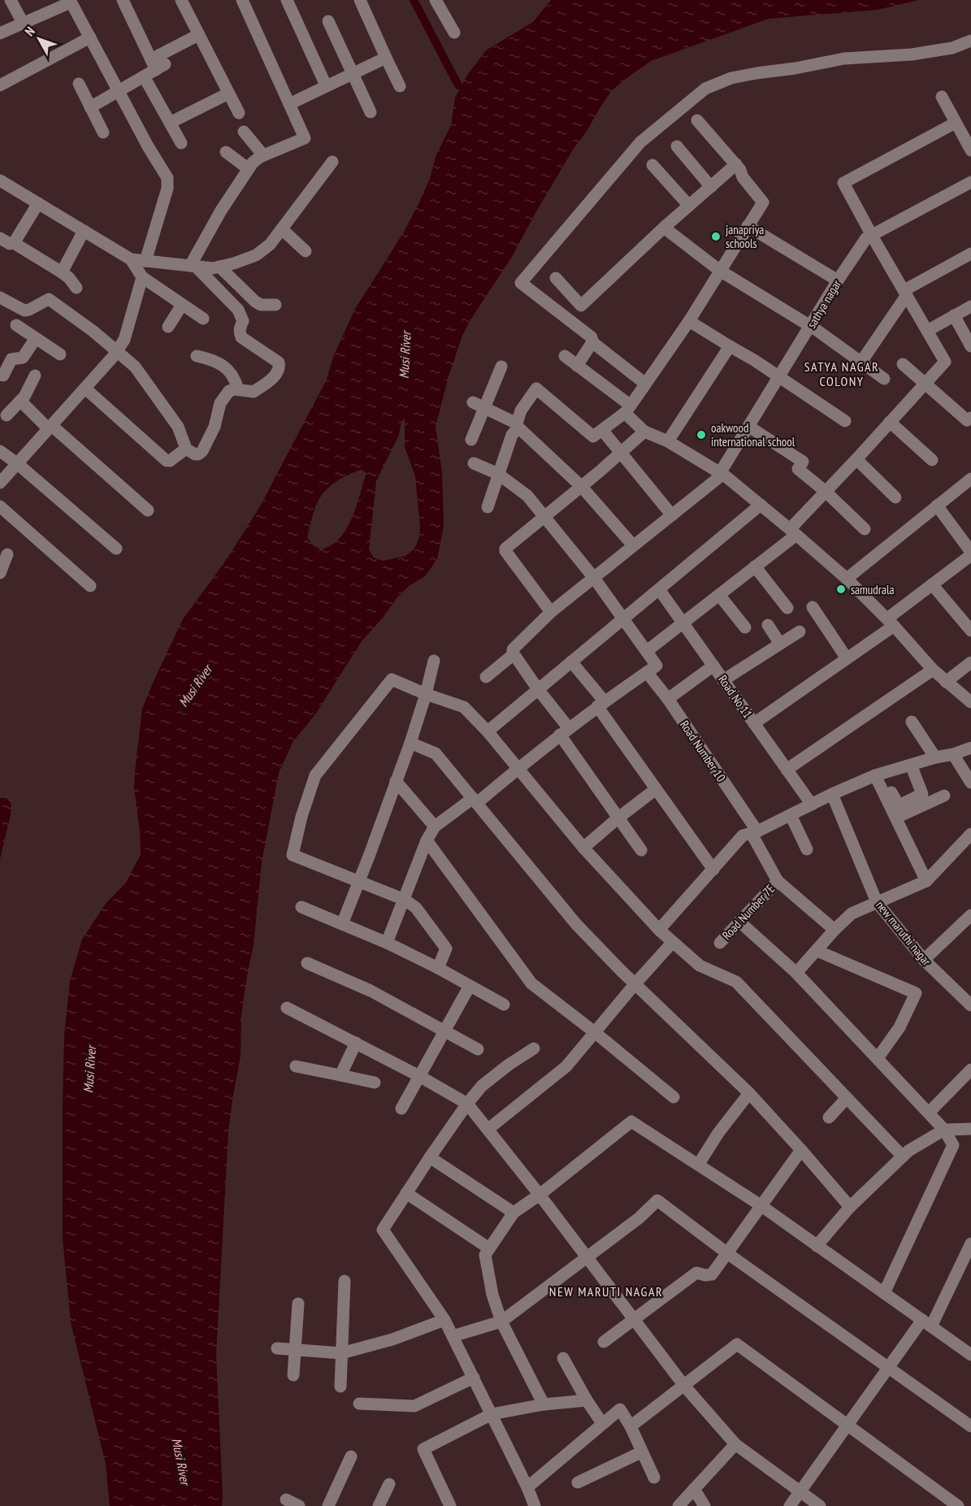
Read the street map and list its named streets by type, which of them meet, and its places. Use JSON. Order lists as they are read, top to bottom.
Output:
{
  "streets": {
    "street": [
      "sathya nagar",
      "Road No 11",
      "Road Number 10",
      "Road Number 7E",
      "new maruthi nagar"
    ]
  },
  "crossings": [
    ["Road Number 10", "Road Number 7E"]
  ],
  "districts": ["SATYA NAGAR COLONY", "NEW MARUTI NAGAR"],
  "water": ["Musi River"],
  "places": ["janapriya schools", "oakwood international school", "samudrala"],
  "north": "top left"
}
